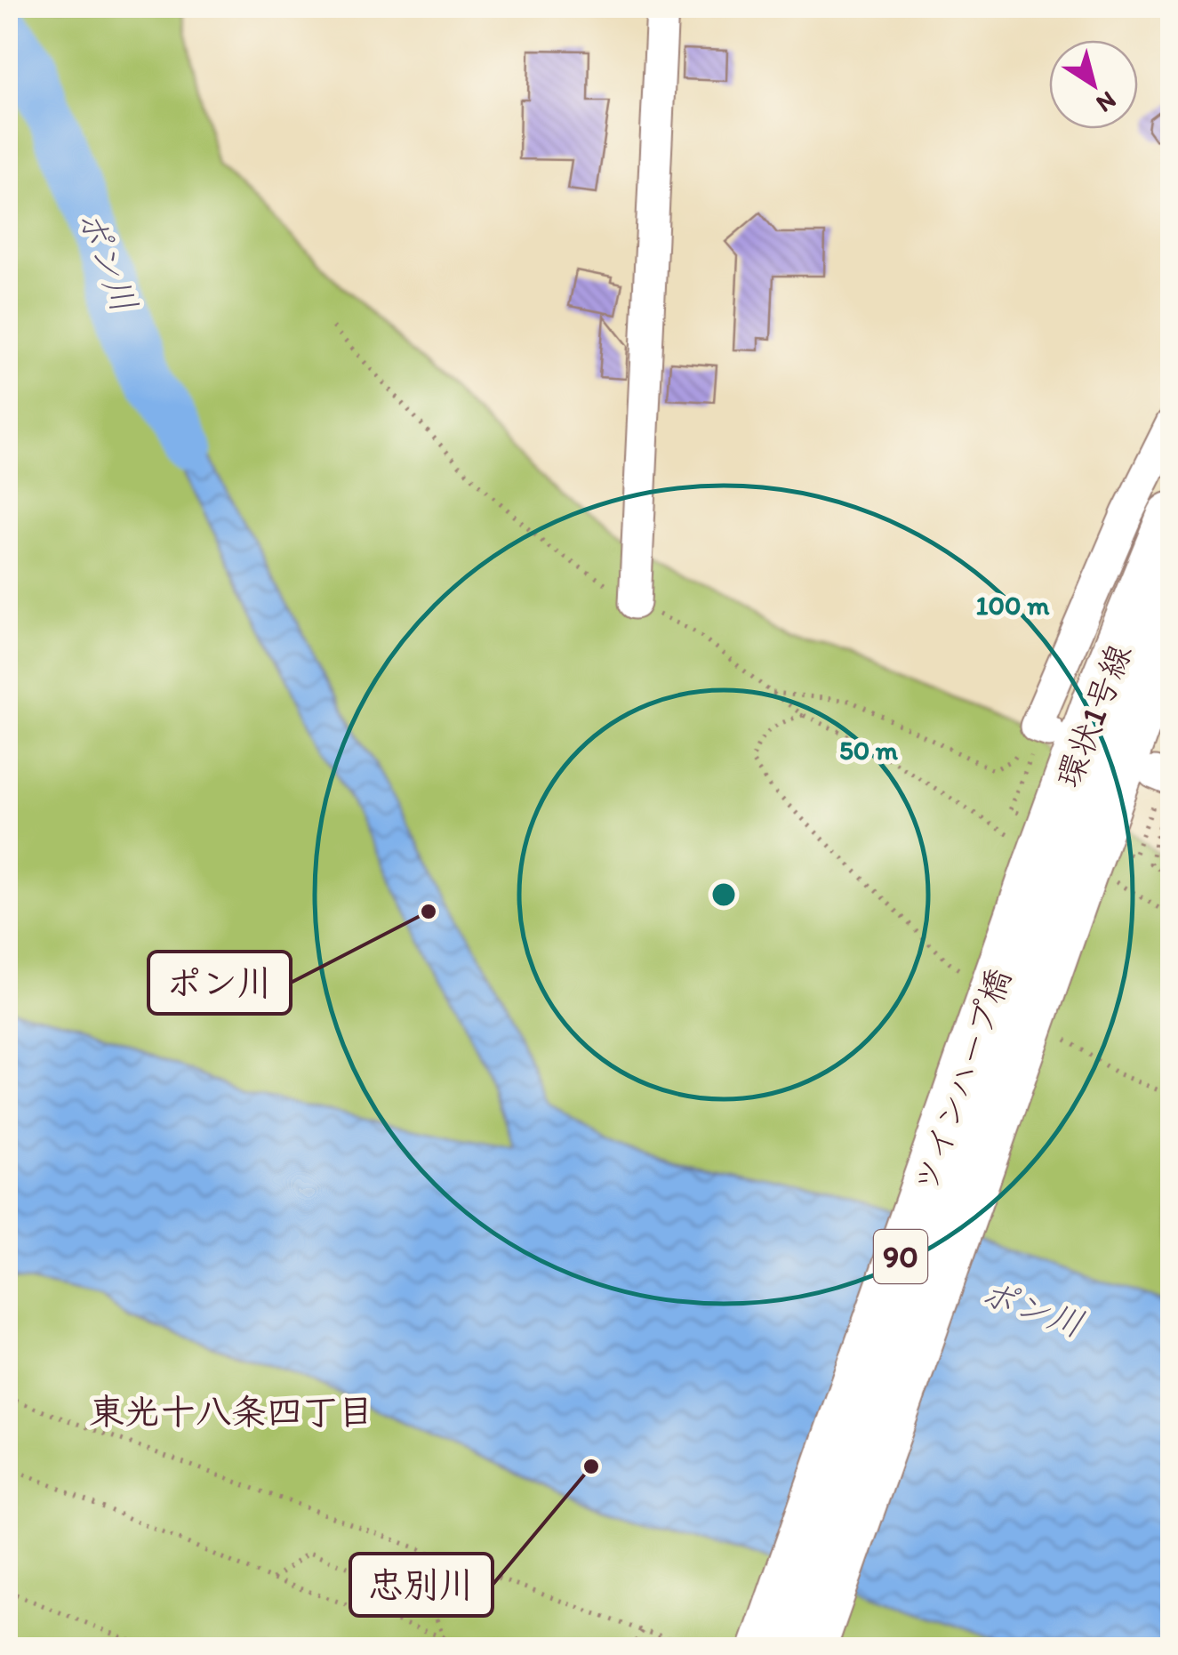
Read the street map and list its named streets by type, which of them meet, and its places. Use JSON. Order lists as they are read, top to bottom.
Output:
{
  "streets": {
    "main road": ["環状1号線", "ツインハープ橋", "90"]
  },
  "crossings": [
    ["環状1号線", "ツインハープ橋"]
  ],
  "districts": ["東光十八条四丁目"],
  "water": ["ポン川"],
  "places": ["ポン川", "忠別川"],
  "north": "bottom right",
  "rings": ["100 m", "50 m"]
}
